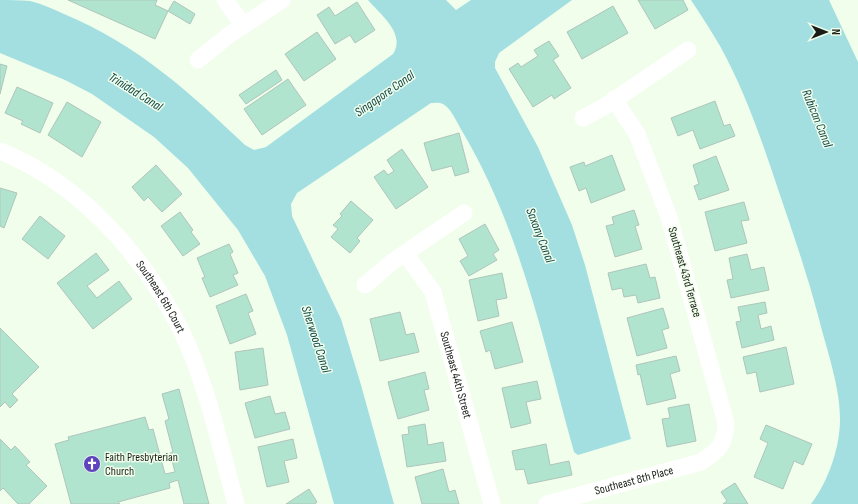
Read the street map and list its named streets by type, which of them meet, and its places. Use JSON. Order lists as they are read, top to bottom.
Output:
{
  "streets": {
    "street": [
      "Southeast 43rd Terrace",
      "Southeast 6th Court",
      "Southeast 44th Street",
      "Southeast 8th Place"
    ]
  },
  "crossings": [
    ["Southeast 43rd Terrace", "Southeast 8th Place"]
  ],
  "water": [
    "Trinidad Canal",
    "Singapore Canal",
    "Rubican Canal",
    "Saxony Canal",
    "Sherwood Canal"
  ],
  "places": {
    "church": ["Faith Presbyterian Church"]
  },
  "north": "right"
}
